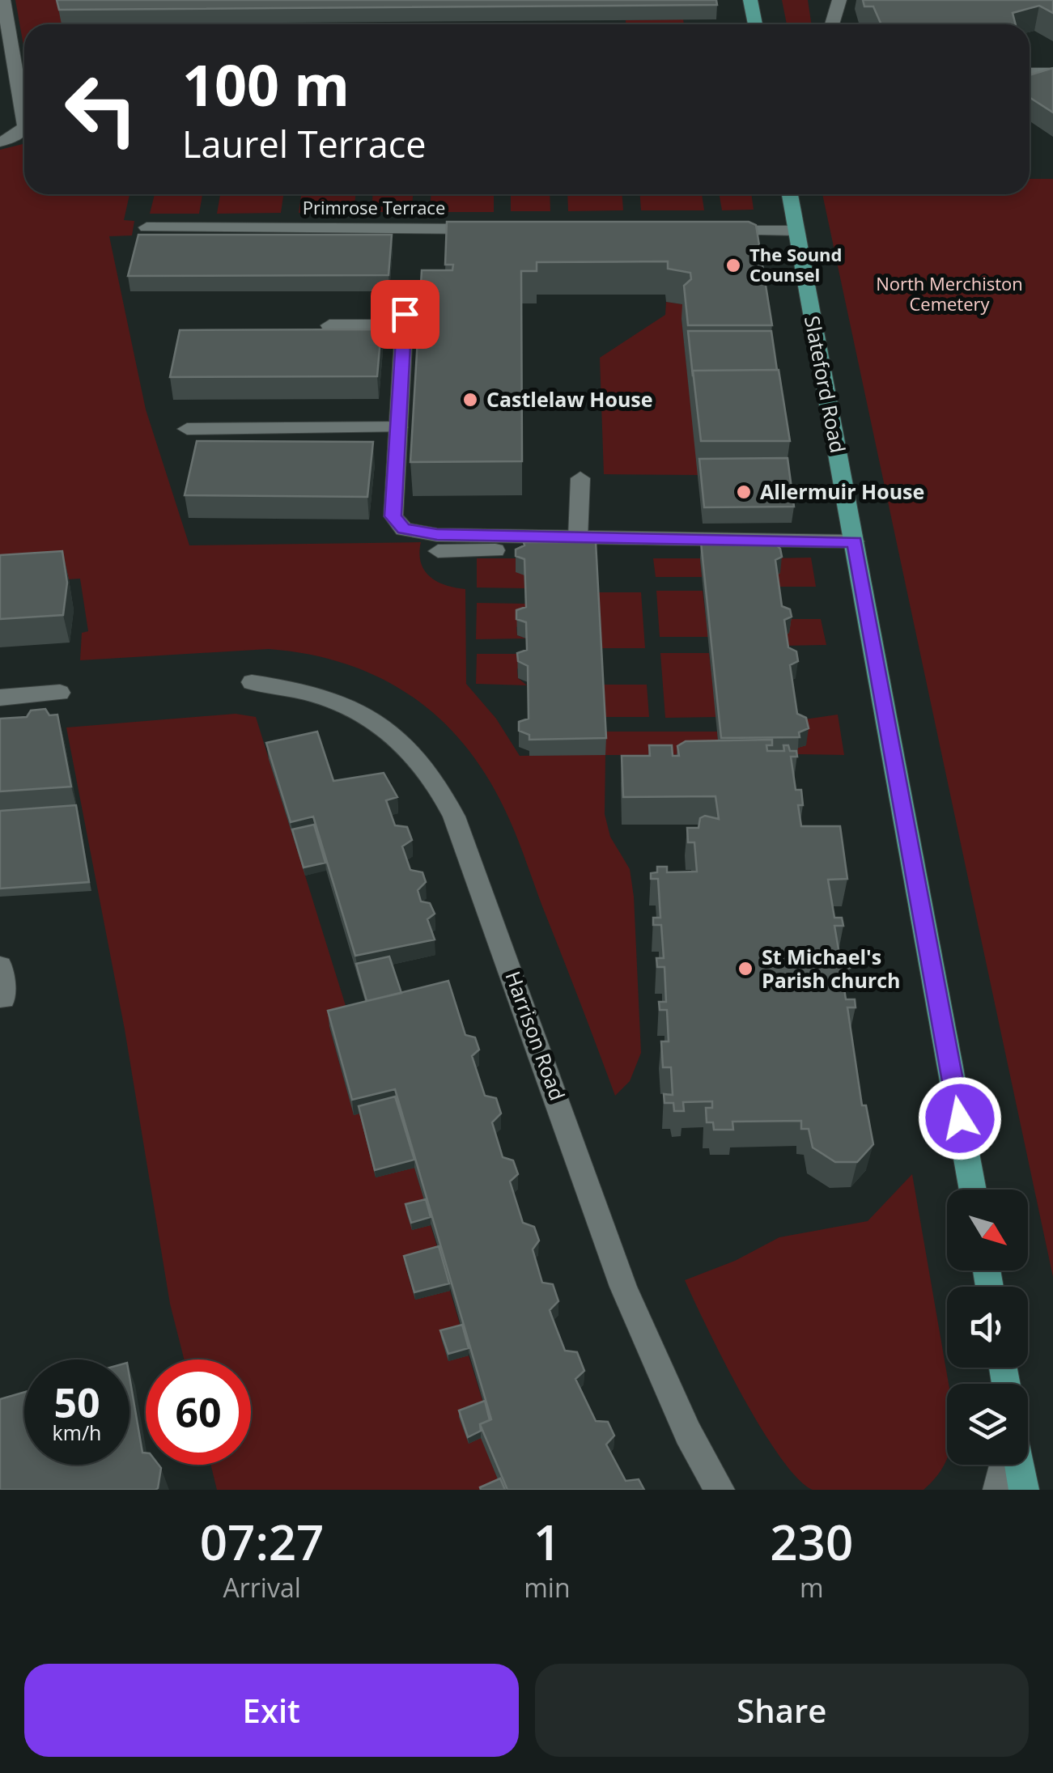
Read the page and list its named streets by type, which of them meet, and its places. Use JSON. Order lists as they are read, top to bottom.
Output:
{
  "streets": {
    "main road": ["Slateford Road"],
    "street": ["Primrose Terrace", "Harrison Road"]
  },
  "parks": ["North Merchiston Cemetery"],
  "places": [
    "The Sound Counsel",
    "Castlelaw House",
    "Allermuir House",
    "St Michael's Parish church"
  ],
  "north": "bottom right",
  "page": {
    "turn": ["100 m", "Laurel Terrace"],
    "speed": "50 km/h",
    "limit": "60",
    "eta": [
      "07:27",
      "Arrival",
      "1",
      "min",
      "230",
      "m"
    ],
    "buttons": ["Exit", "Share"]
  }
}
